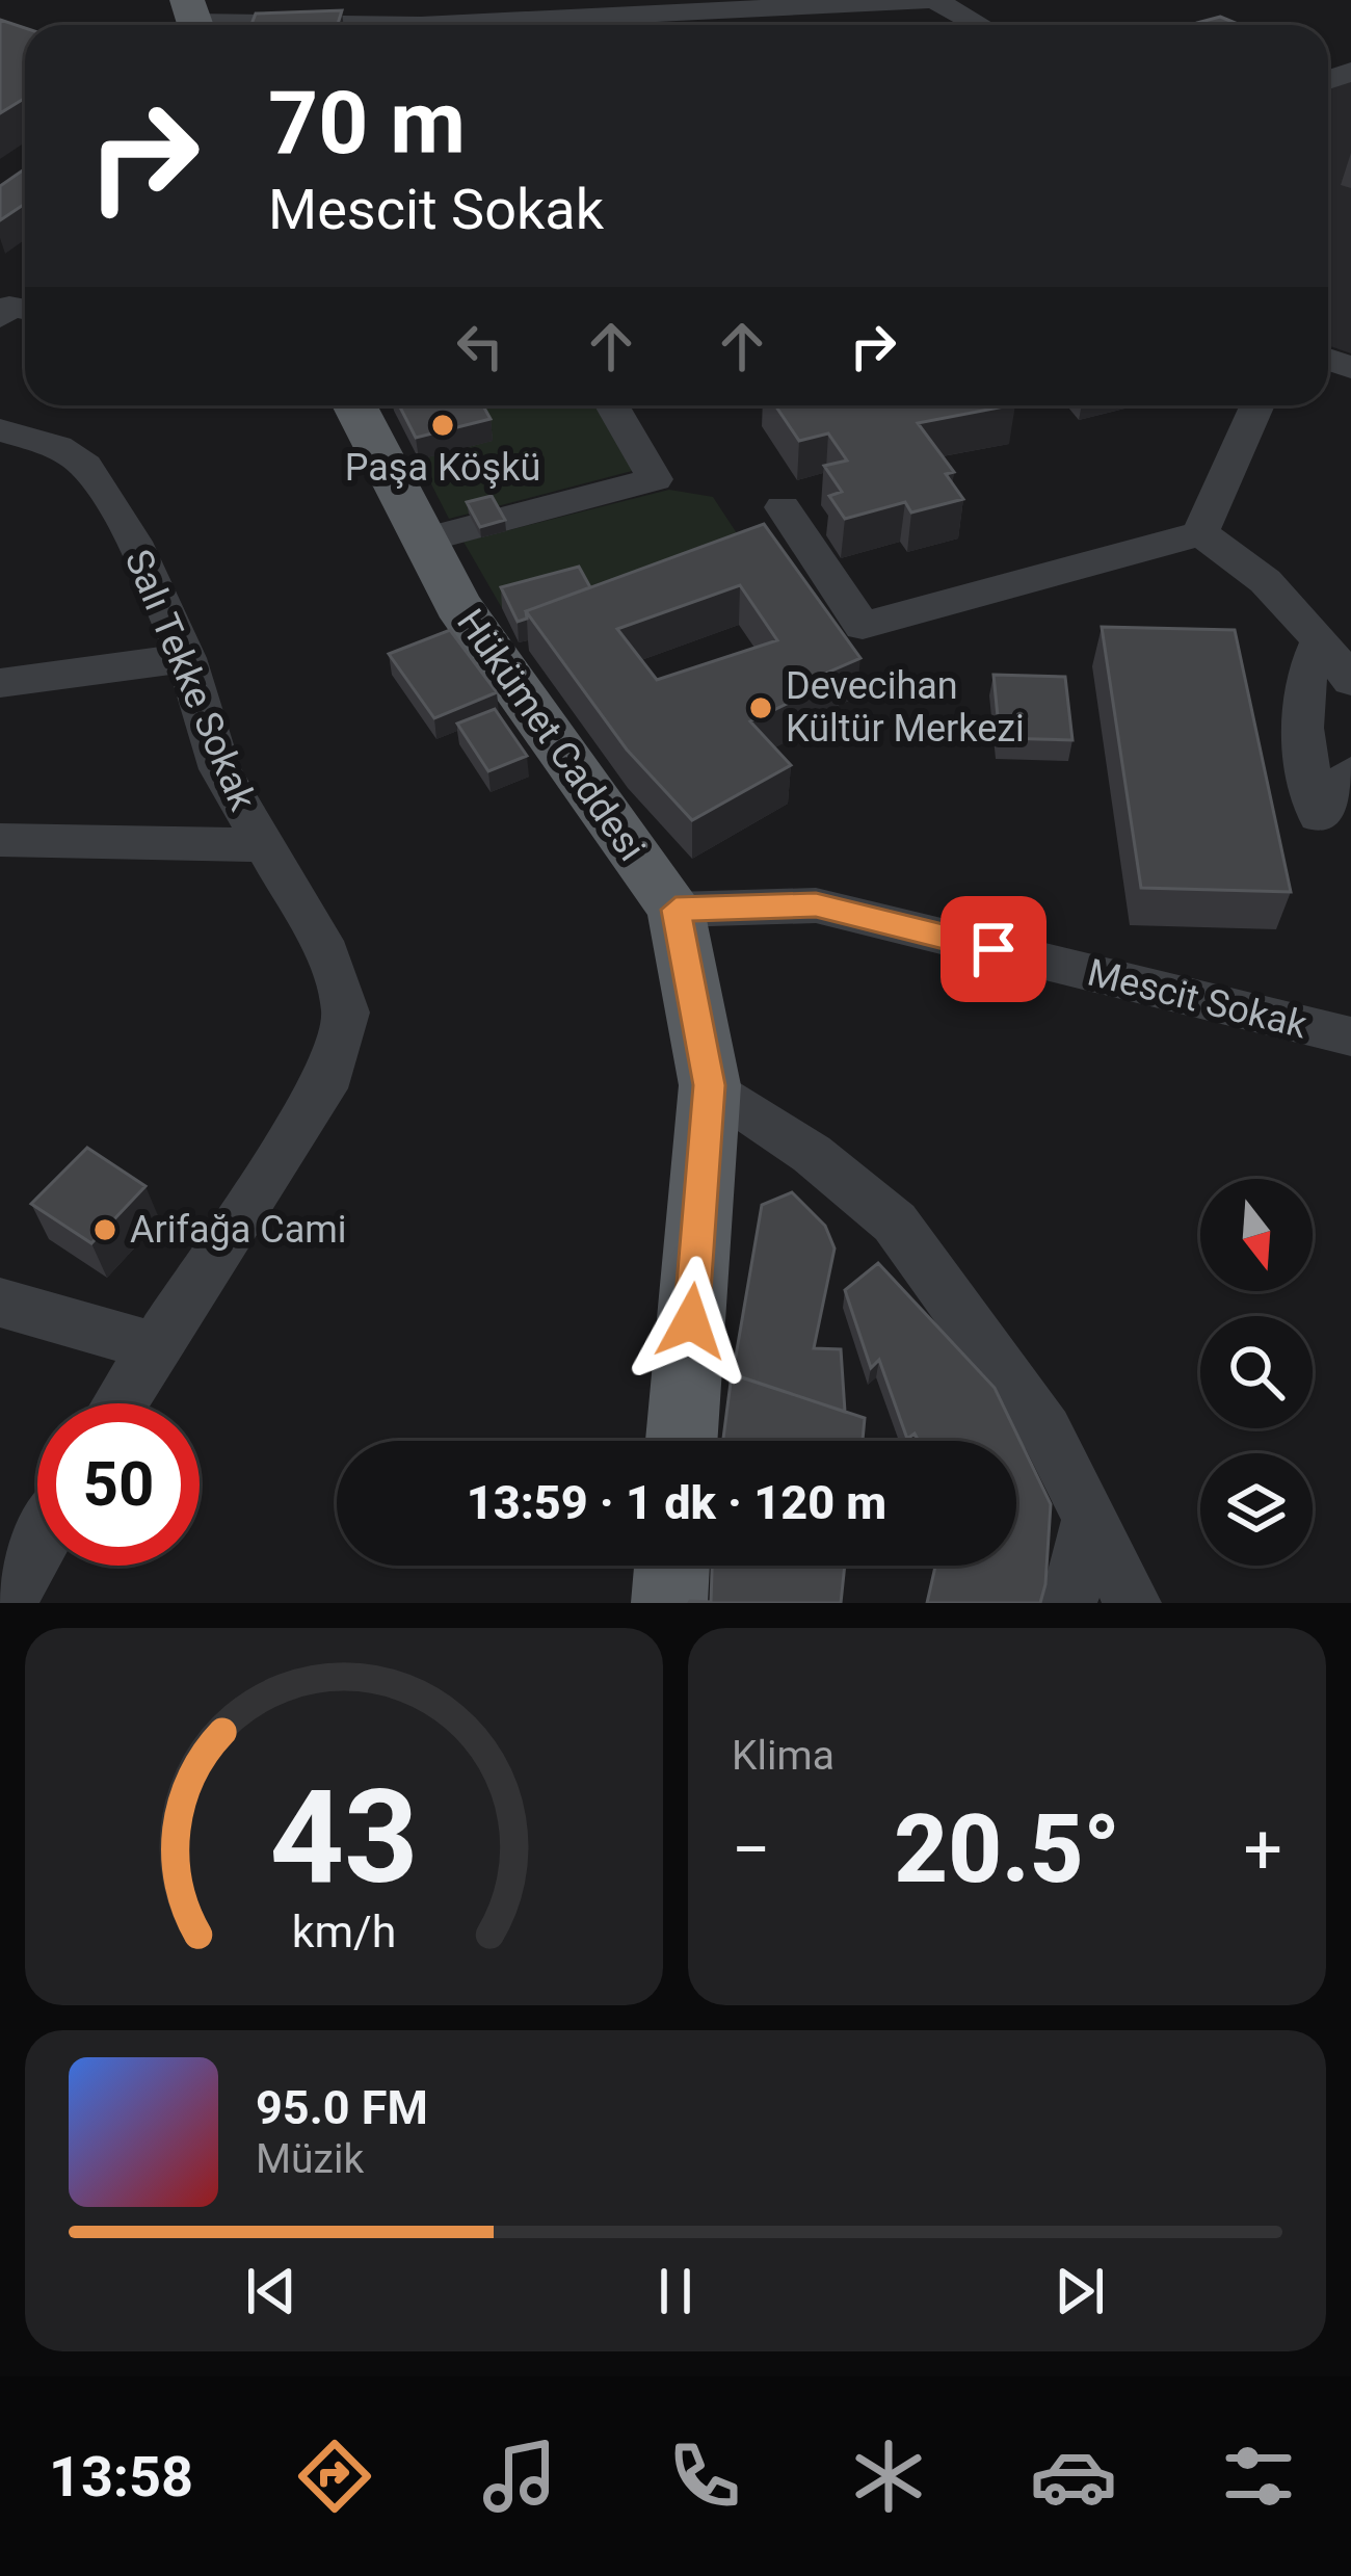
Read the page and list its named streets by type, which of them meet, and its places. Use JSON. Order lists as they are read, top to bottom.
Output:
{
  "streets": {
    "main road": ["Hükümet Caddesi"],
    "street": ["Salı Tekke Sokak", "Mescit Sokak"]
  },
  "crossings": [
    ["Hükümet Caddesi", "Mescit Sokak"]
  ],
  "places": ["Paşa Köşkü", "Devecihan Kültür Merkezi", "Arifağa Cami"],
  "north": "bottom",
  "page": {
    "turn": ["70 m", "Mescit Sokak"],
    "limit": "50",
    "trip": "13:59 · 1 dk · 120 m",
    "tile": "Klima",
    "heat": ["−", "20.5°", "+"],
    "song": ["95.0 FM", "Müzik"],
    "tabs": "13:58",
    "gauge": ["43", "km/h"]
  }
}
